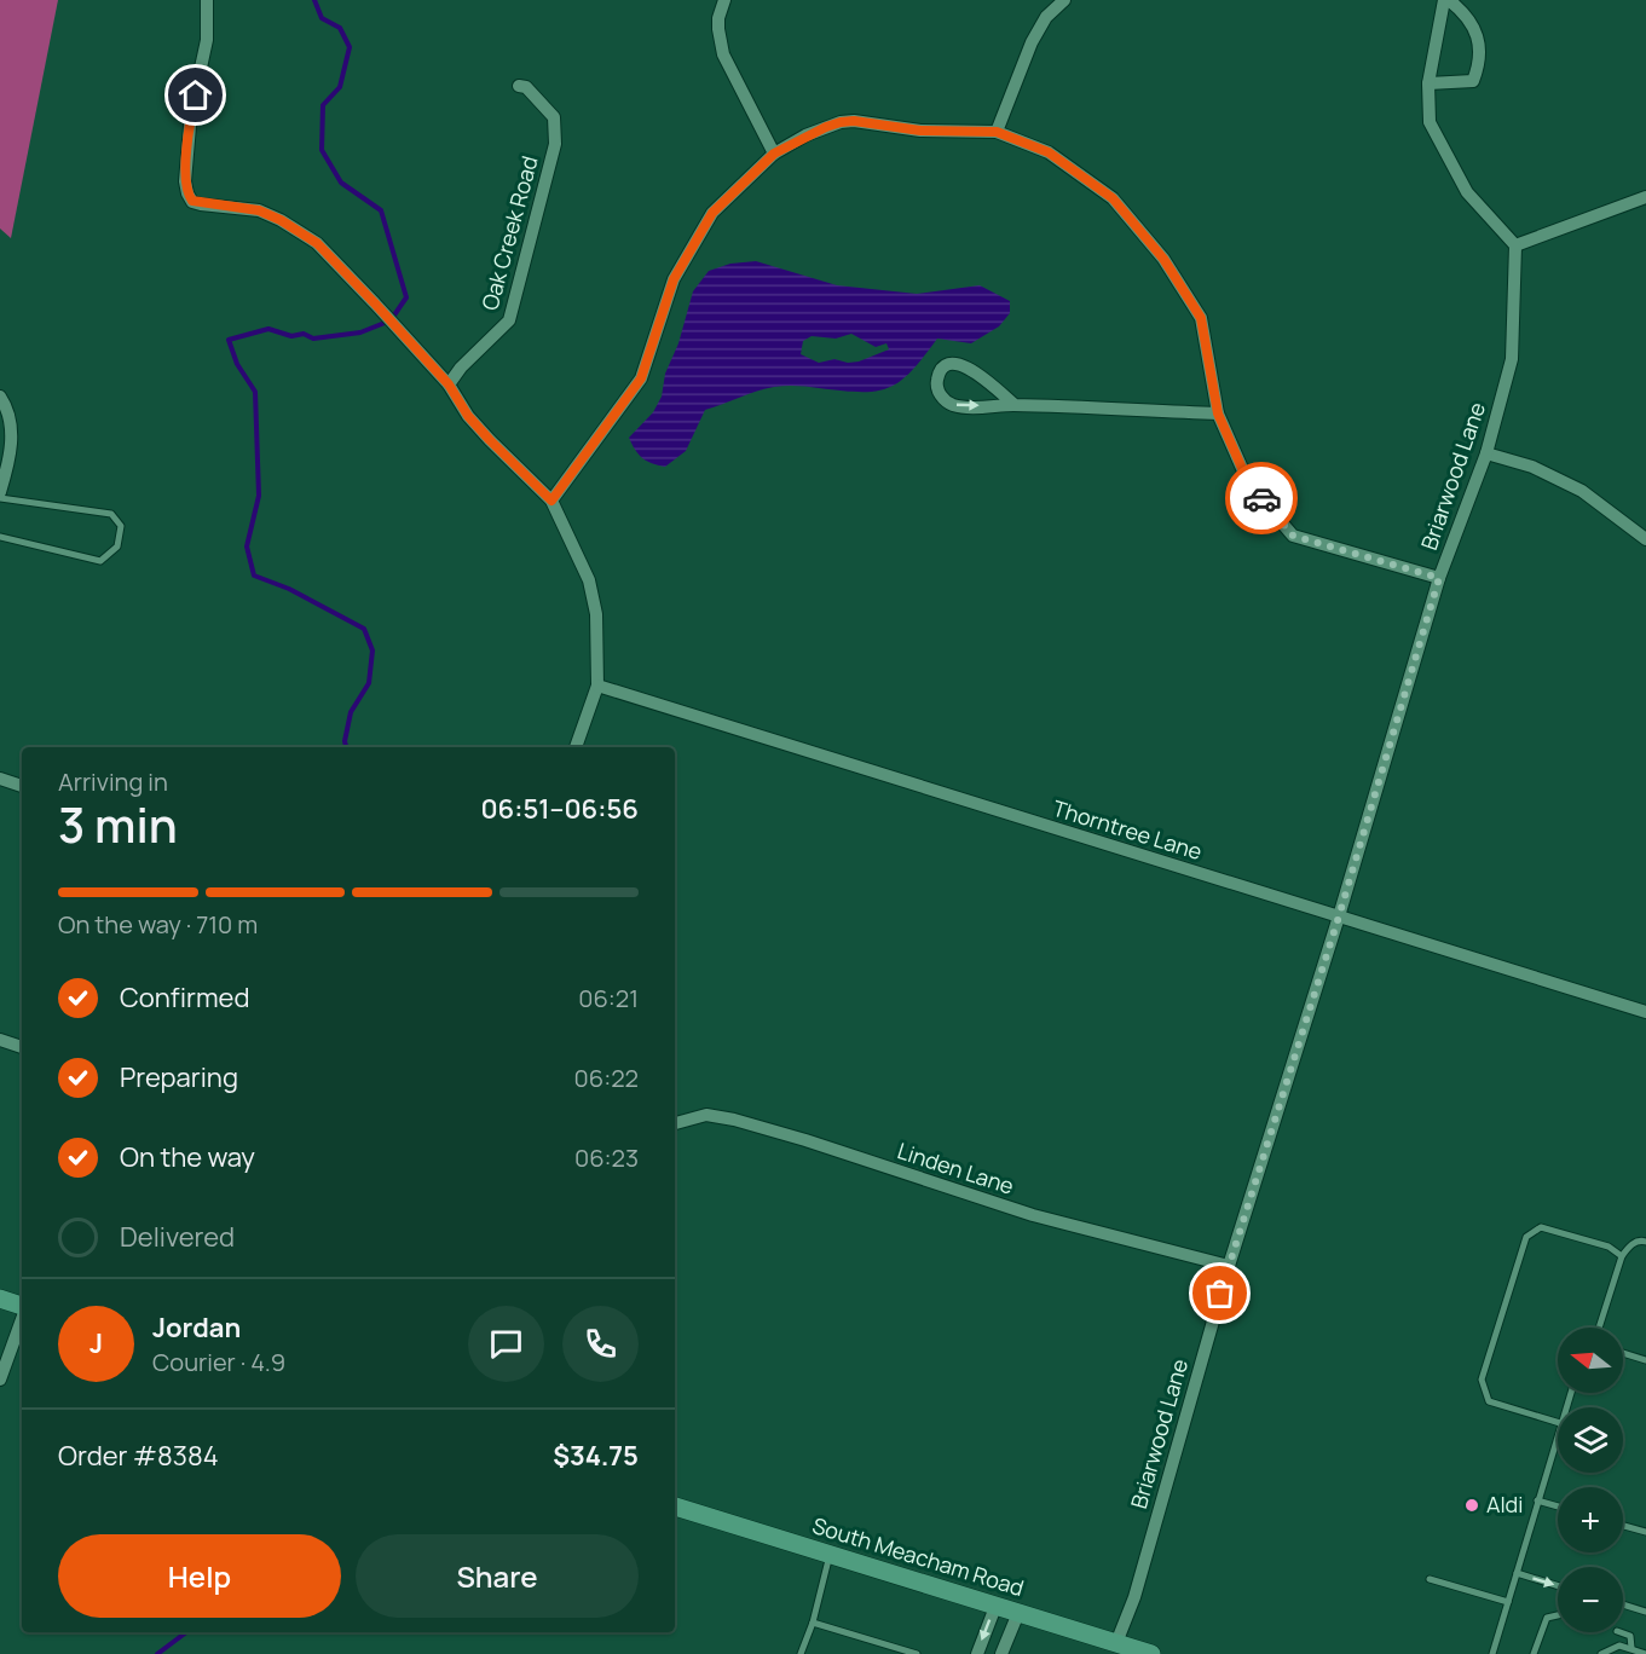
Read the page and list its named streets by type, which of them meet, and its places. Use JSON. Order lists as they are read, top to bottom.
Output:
{
  "streets": {
    "main road": ["South Meacham Road"],
    "street": [
      "Oak Creek Road",
      "Briarwood Lane",
      "Thorntree Lane",
      "Linden Lane"
    ]
  },
  "crossings": [
    ["Briarwood Lane", "Thorntree Lane"],
    ["Briarwood Lane", "Linden Lane"],
    ["Briarwood Lane", "South Meacham Road"]
  ],
  "places": ["Aldi"],
  "north": "left",
  "page": {
    "heading": ["3 min", "Arriving in", "06:51–06:56"],
    "panel": [
      "Jordan",
      "Courier · 4.9",
      "Order #8384",
      "$34.75"
    ],
    "bar": "On the way · 710 m",
    "list": [
      ["Confirmed", "06:21"],
      ["Preparing", "06:22"],
      ["On the way", "06:23"],
      "Delivered"
    ],
    "round": "J",
    "map_buttons": ["+", "−"],
    "buttons": ["Help", "Share"]
  }
}
